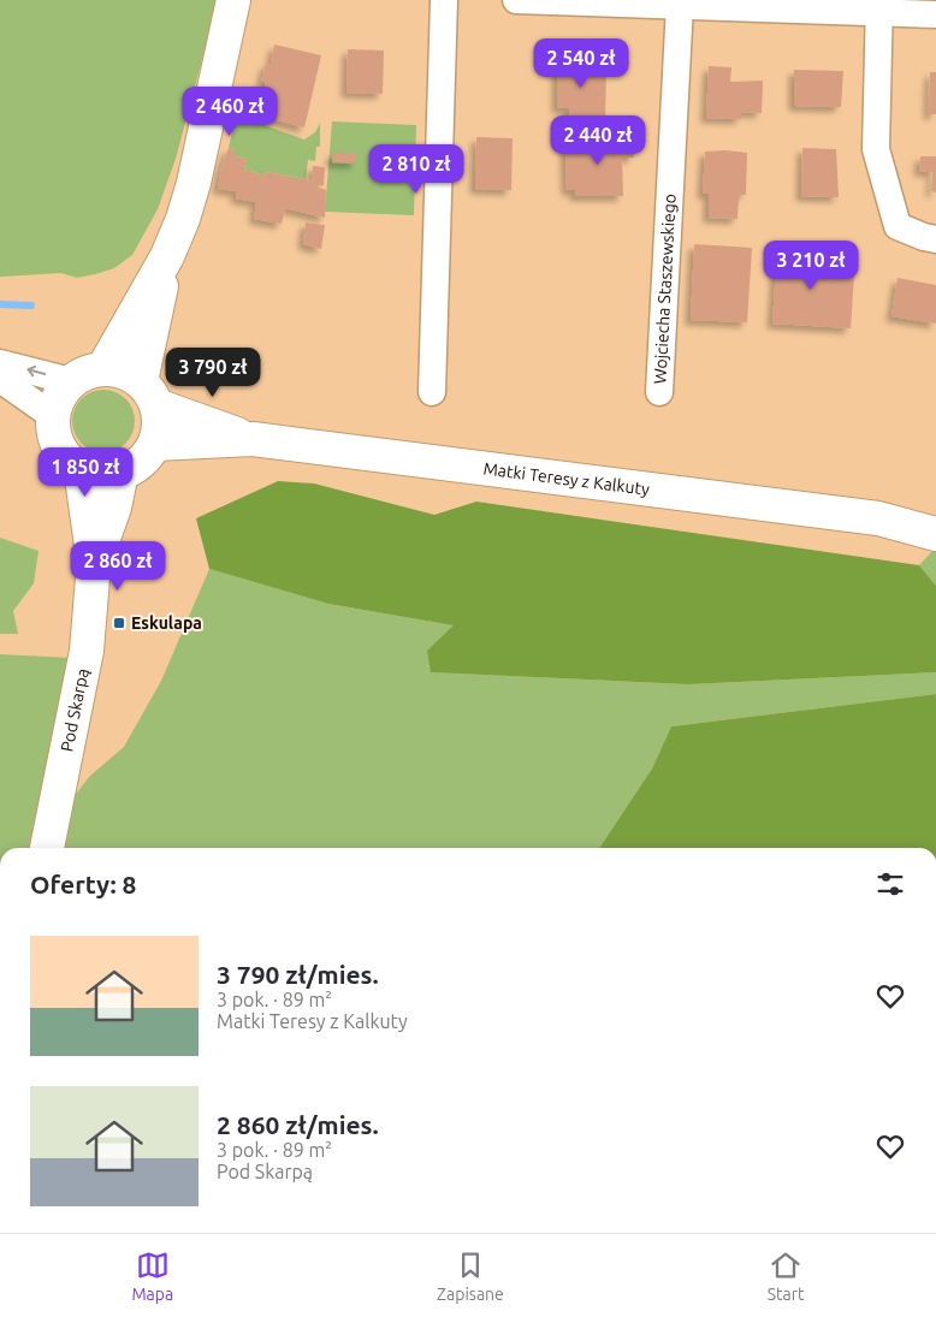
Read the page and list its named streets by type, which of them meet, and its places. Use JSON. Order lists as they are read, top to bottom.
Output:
{
  "streets": {
    "street": ["Wojciecha Staszewskiego", "Matki Teresy z Kalkuty", "Pod Skarpą"]
  },
  "crossings": [
    ["Matki Teresy z Kalkuty", "Pod Skarpą"]
  ],
  "places": {
    "transit": ["Eskulapa"]
  },
  "page": {
    "price": [
      "2 540 zł",
      "2 460 zł",
      "2 440 zł",
      "2 810 zł",
      "3 210 zł",
      "3 790 zł",
      "1 850 zł",
      "2 860 zł"
    ],
    "heading": "Oferty: 8",
    "list": [
      {
        "name": "3 790 zł/mies.",
        "note": "3 pok. · 89 m² · Matki Teresy z Kalkuty"
      },
      {
        "name": "2 860 zł/mies.",
        "note": "3 pok. · 89 m² · Pod Skarpą"
      }
    ],
    "tabs": ["Mapa", "Zapisane", "Start"]
  }
}
